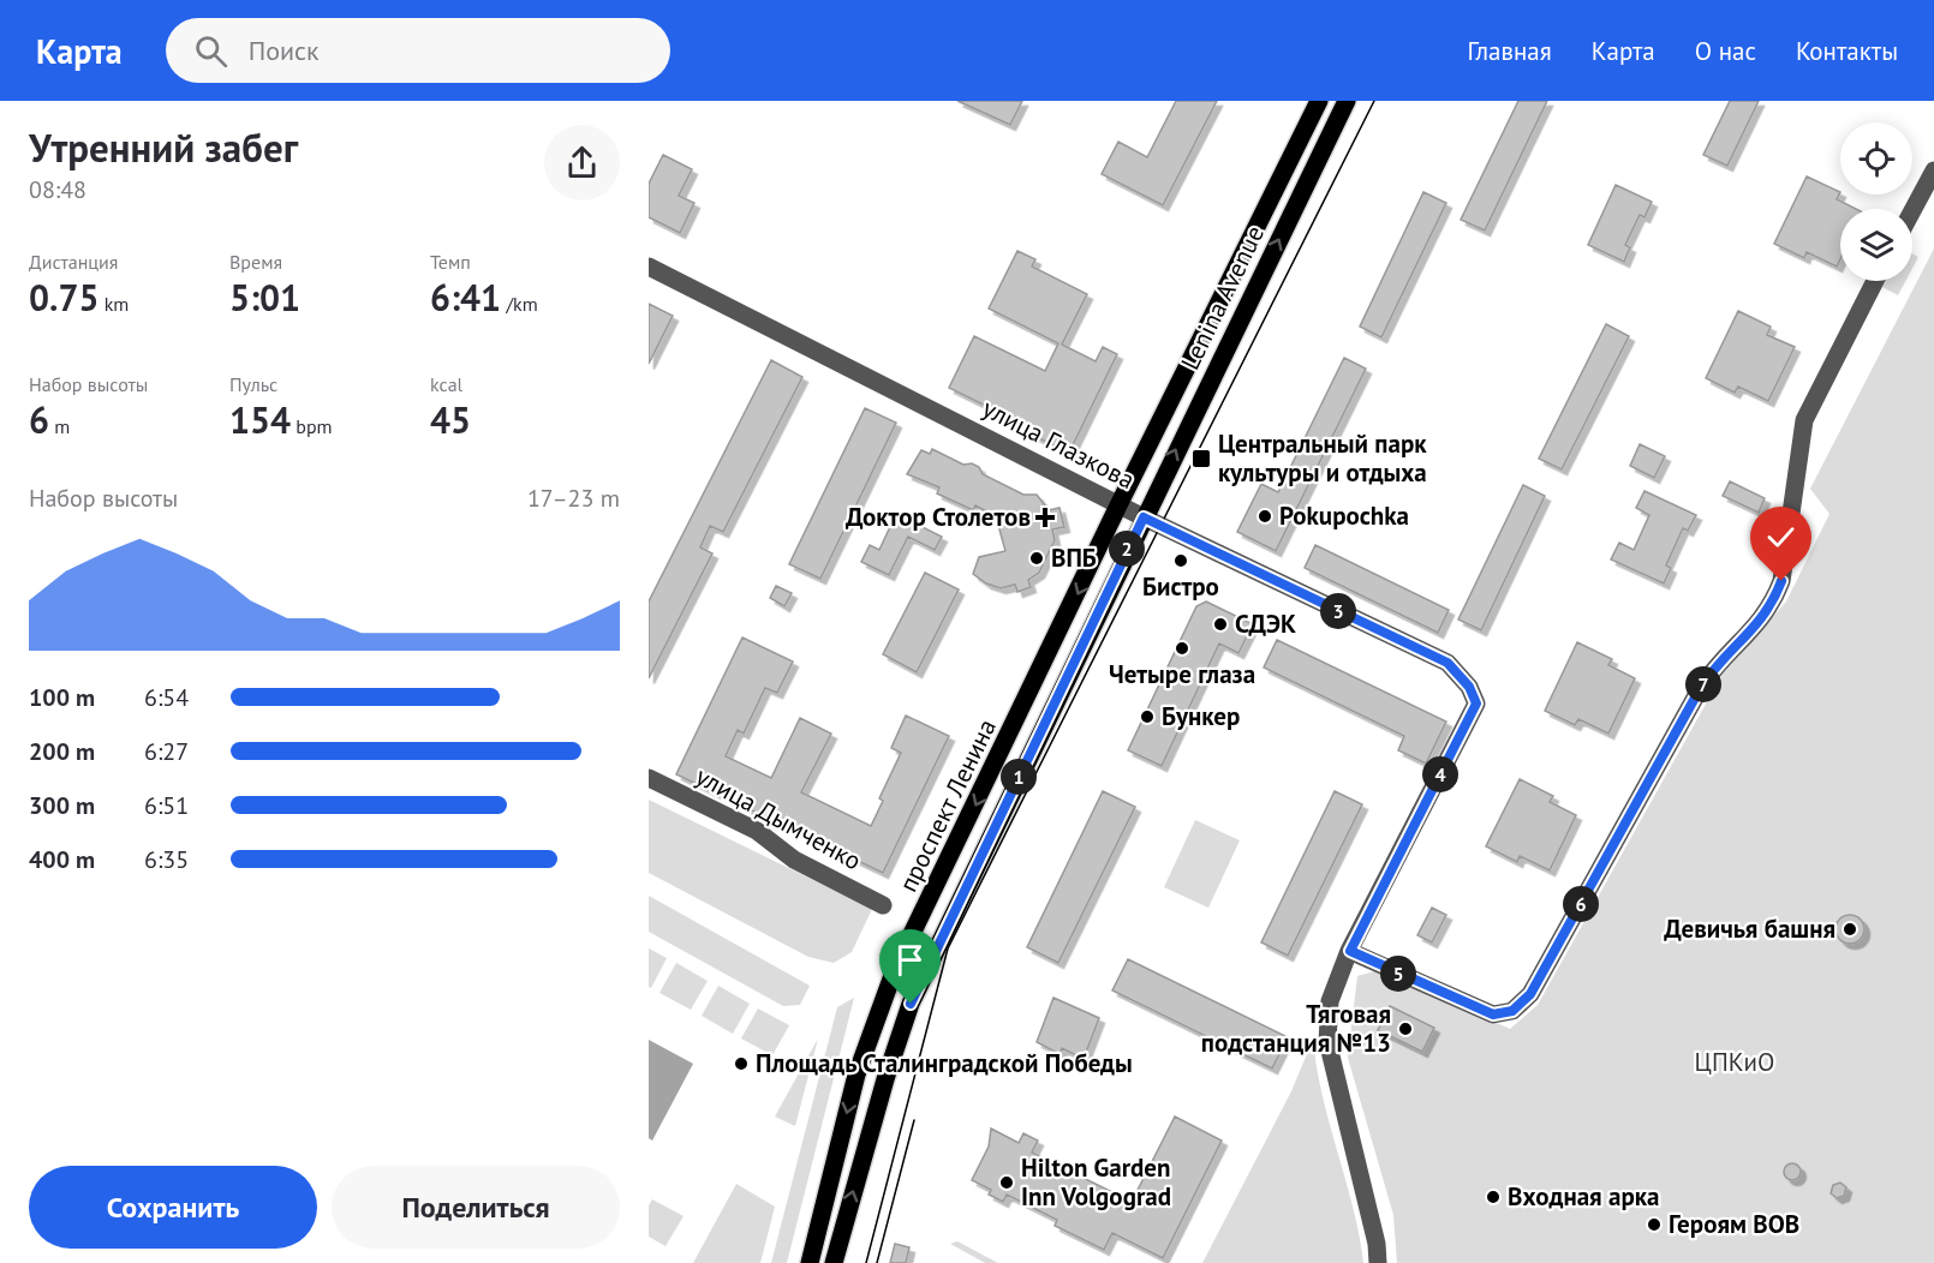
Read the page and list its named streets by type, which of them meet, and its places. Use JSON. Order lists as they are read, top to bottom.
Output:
{
  "streets": {
    "main road": ["Lenina Avenue", "проспект Ленина"],
    "street": ["улица Глазкова", "улица Дымченко"]
  },
  "crossings": [
    ["Lenina Avenue", "улица Глазкова"],
    ["Lenina Avenue", "проспект Ленина"],
    ["улица Глазкова", "проспект Ленина"]
  ],
  "parks": ["ЦПКиО"],
  "places": {
    "transit": ["Центральный парк культуры и отдыха"],
    "other": [
      "Pokupochka",
      "ВПБ",
      "Бистро",
      "СДЭК",
      "Четыре глаза",
      "Бункер",
      "Девичья башня",
      "Тяговая подстанция №13",
      "Площадь Сталинградской Победы",
      "Hilton Garden Inn Volgograd",
      "Входная арка",
      "Героям ВОВ"
    ],
    "health": ["Доктор Столетов"]
  },
  "page": {
    "header": "Карта",
    "search": "Поиск",
    "nav": [
      "Главная",
      "Карта",
      "О нас",
      "Контакты"
    ],
    "heading": ["Утренний забег", "08:48"],
    "stats": [
      ["Дистанция", "0.75 km"],
      ["Время", "5:01"],
      ["Темп", "6:41 /km"],
      ["Набор высоты", "6 m"],
      ["Пульс", "154 bpm"],
      ["kcal", "45"]
    ],
    "chart": ["Набор высоты", "17–23 m"],
    "pins": [
      "2",
      "3",
      "7",
      "4",
      "1",
      "6",
      "5"
    ],
    "list": [
      {
        "name": "100 m",
        "note": "6:54"
      },
      {
        "name": "200 m",
        "note": "6:27"
      },
      {
        "name": "300 m",
        "note": "6:51"
      },
      {
        "name": "400 m",
        "note": "6:35"
      }
    ],
    "buttons": ["Сохранить", "Поделиться"]
  }
}
